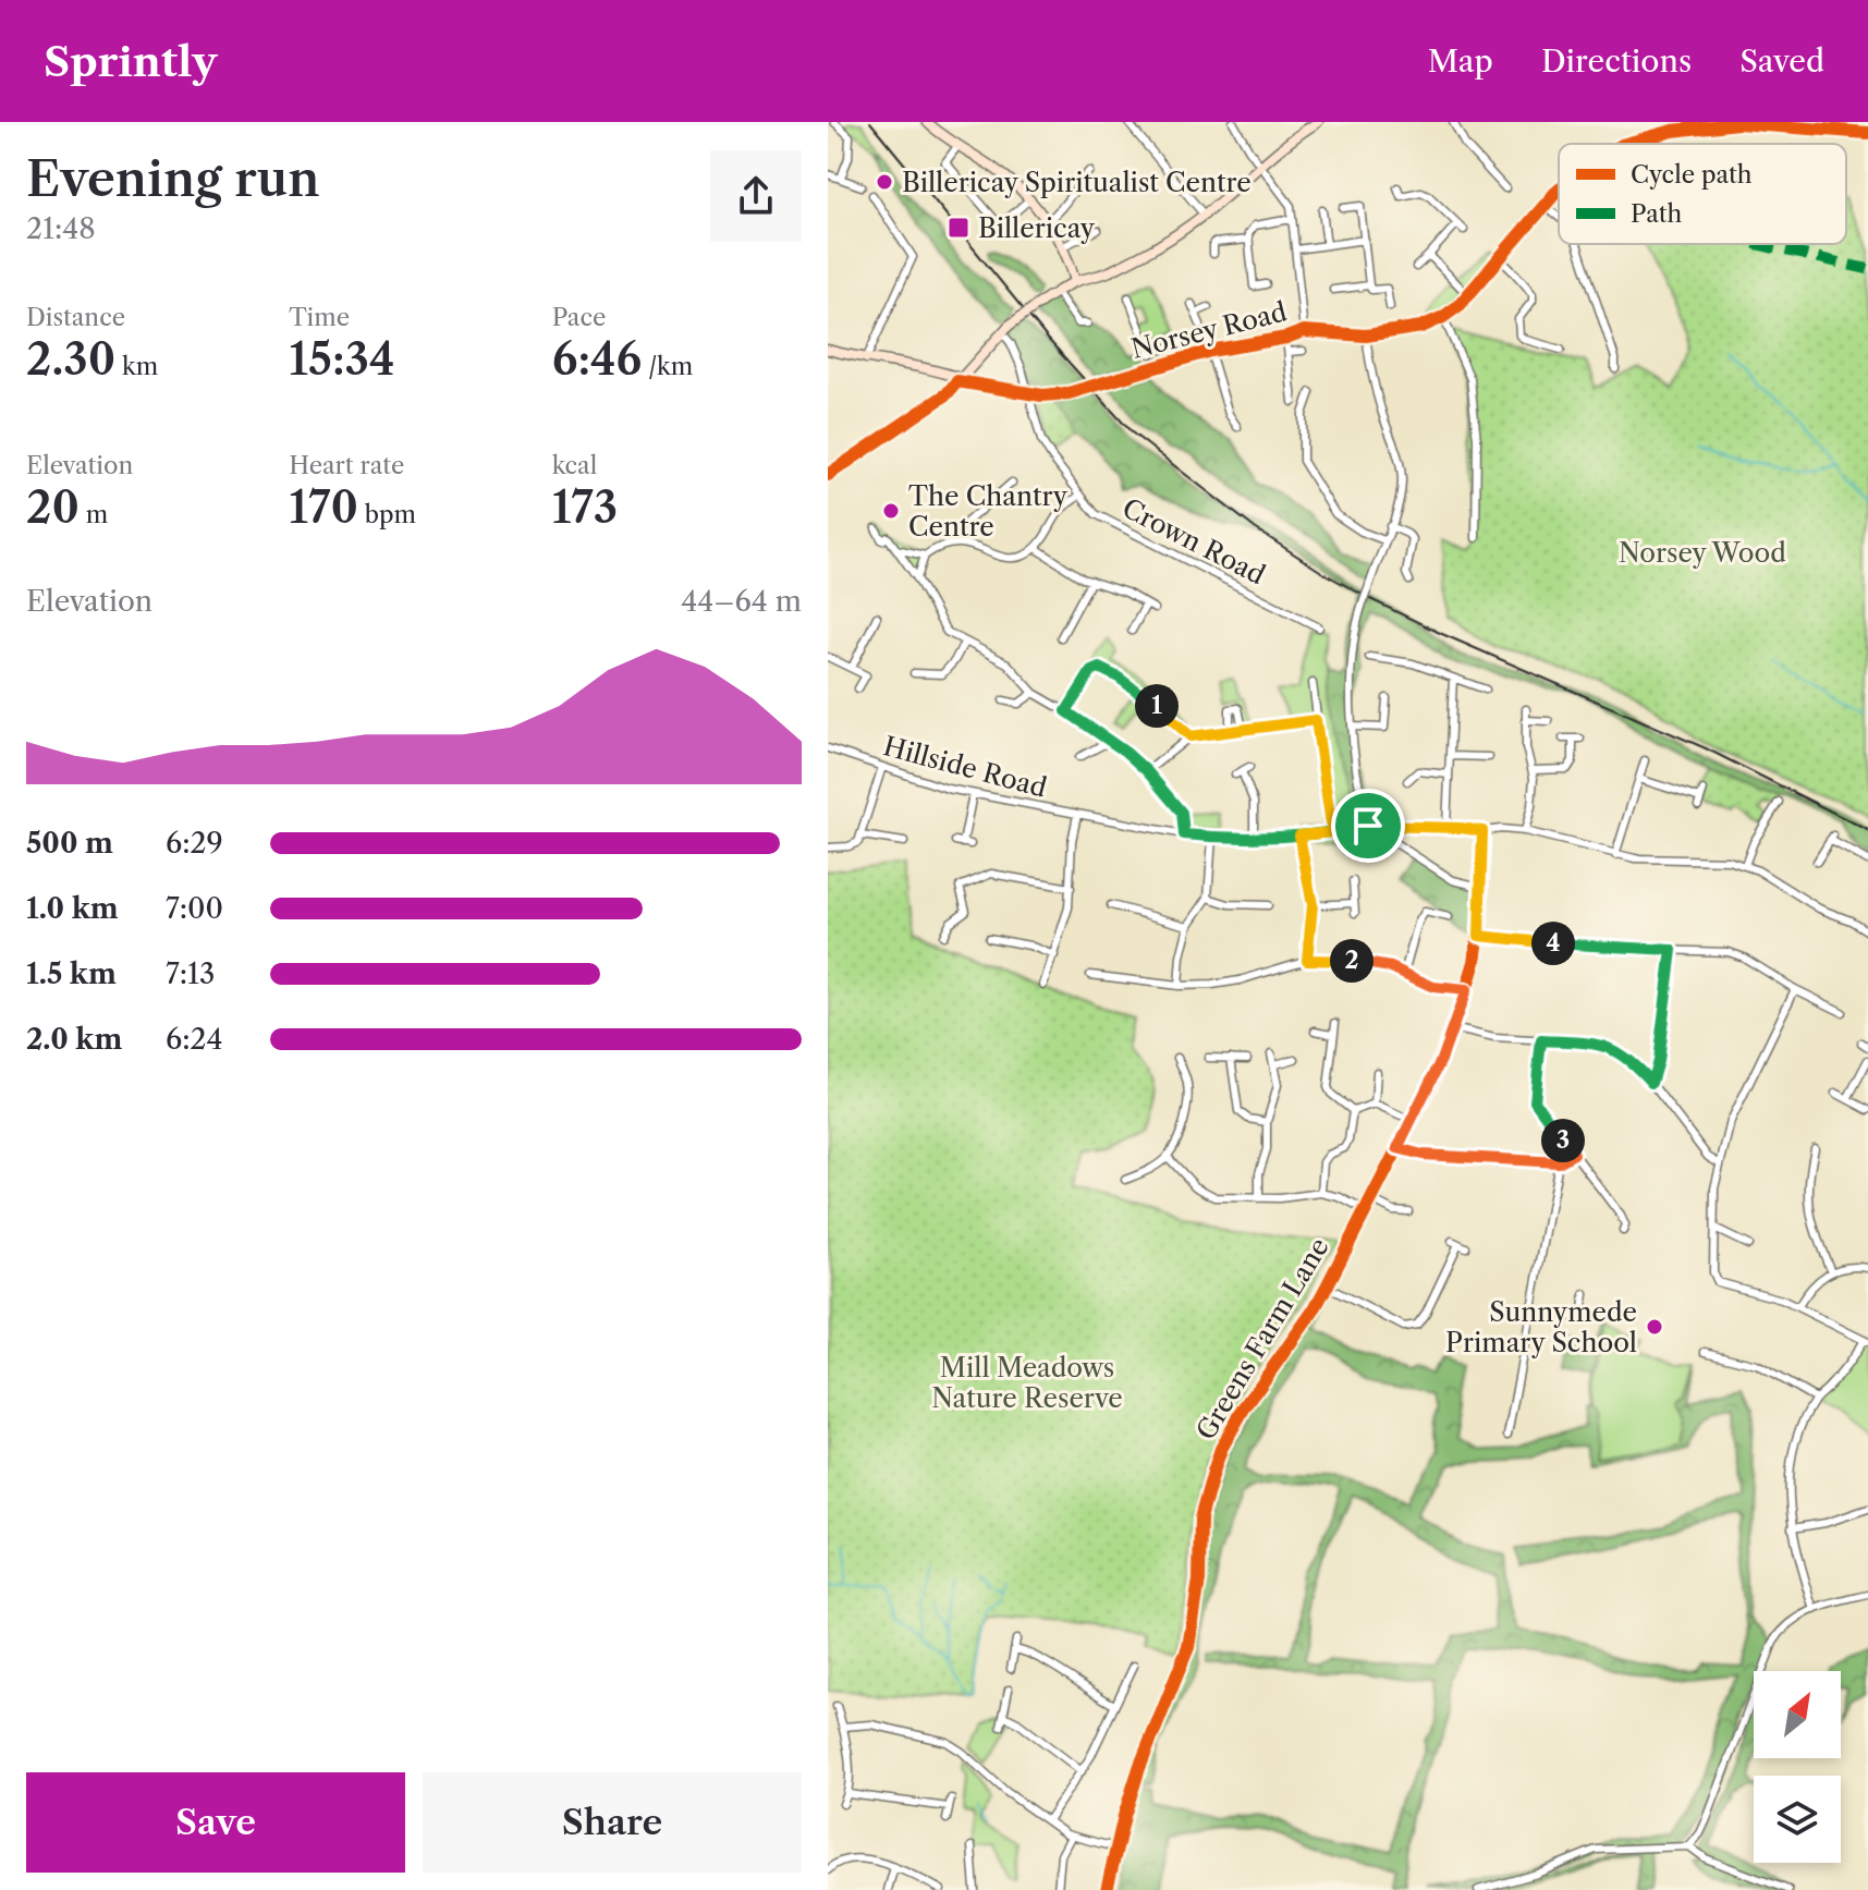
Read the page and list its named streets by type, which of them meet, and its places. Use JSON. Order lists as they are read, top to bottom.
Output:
{
  "streets": {
    "street": [
      "Norsey Road",
      "Crown Road",
      "Hillside Road",
      "Greens Farm Lane"
    ]
  },
  "crossings": [
    ["Norsey Road", "Crown Road"],
    ["Hillside Road", "Greens Farm Lane"]
  ],
  "parks": ["Norsey Wood", "Mill Meadows Nature Reserve"],
  "places": {
    "other": ["Billericay Spiritualist Centre", "The Chantry Centre", "Sunnymede Primary School"],
    "transit": ["Billericay"]
  },
  "legend": ["Cycle path", "Path"],
  "north": "top right",
  "page": {
    "header": "Sprintly",
    "nav": ["Map", "Directions", "Saved"],
    "heading": ["Evening run", "21:48"],
    "stats": [
      ["Distance", "2.30 km"],
      ["Time", "15:34"],
      ["Pace", "6:46 /km"],
      ["Elevation", "20 m"],
      ["Heart rate", "170 bpm"],
      ["kcal", "173"]
    ],
    "chart": ["Elevation", "44–64 m"],
    "pins": [
      "1",
      "4",
      "2",
      "3"
    ],
    "list": [
      {
        "name": "500 m",
        "note": "6:29"
      },
      {
        "name": "1.0 km",
        "note": "7:00"
      },
      {
        "name": "1.5 km",
        "note": "7:13"
      },
      {
        "name": "2.0 km",
        "note": "6:24"
      }
    ],
    "buttons": ["Save", "Share"]
  }
}
